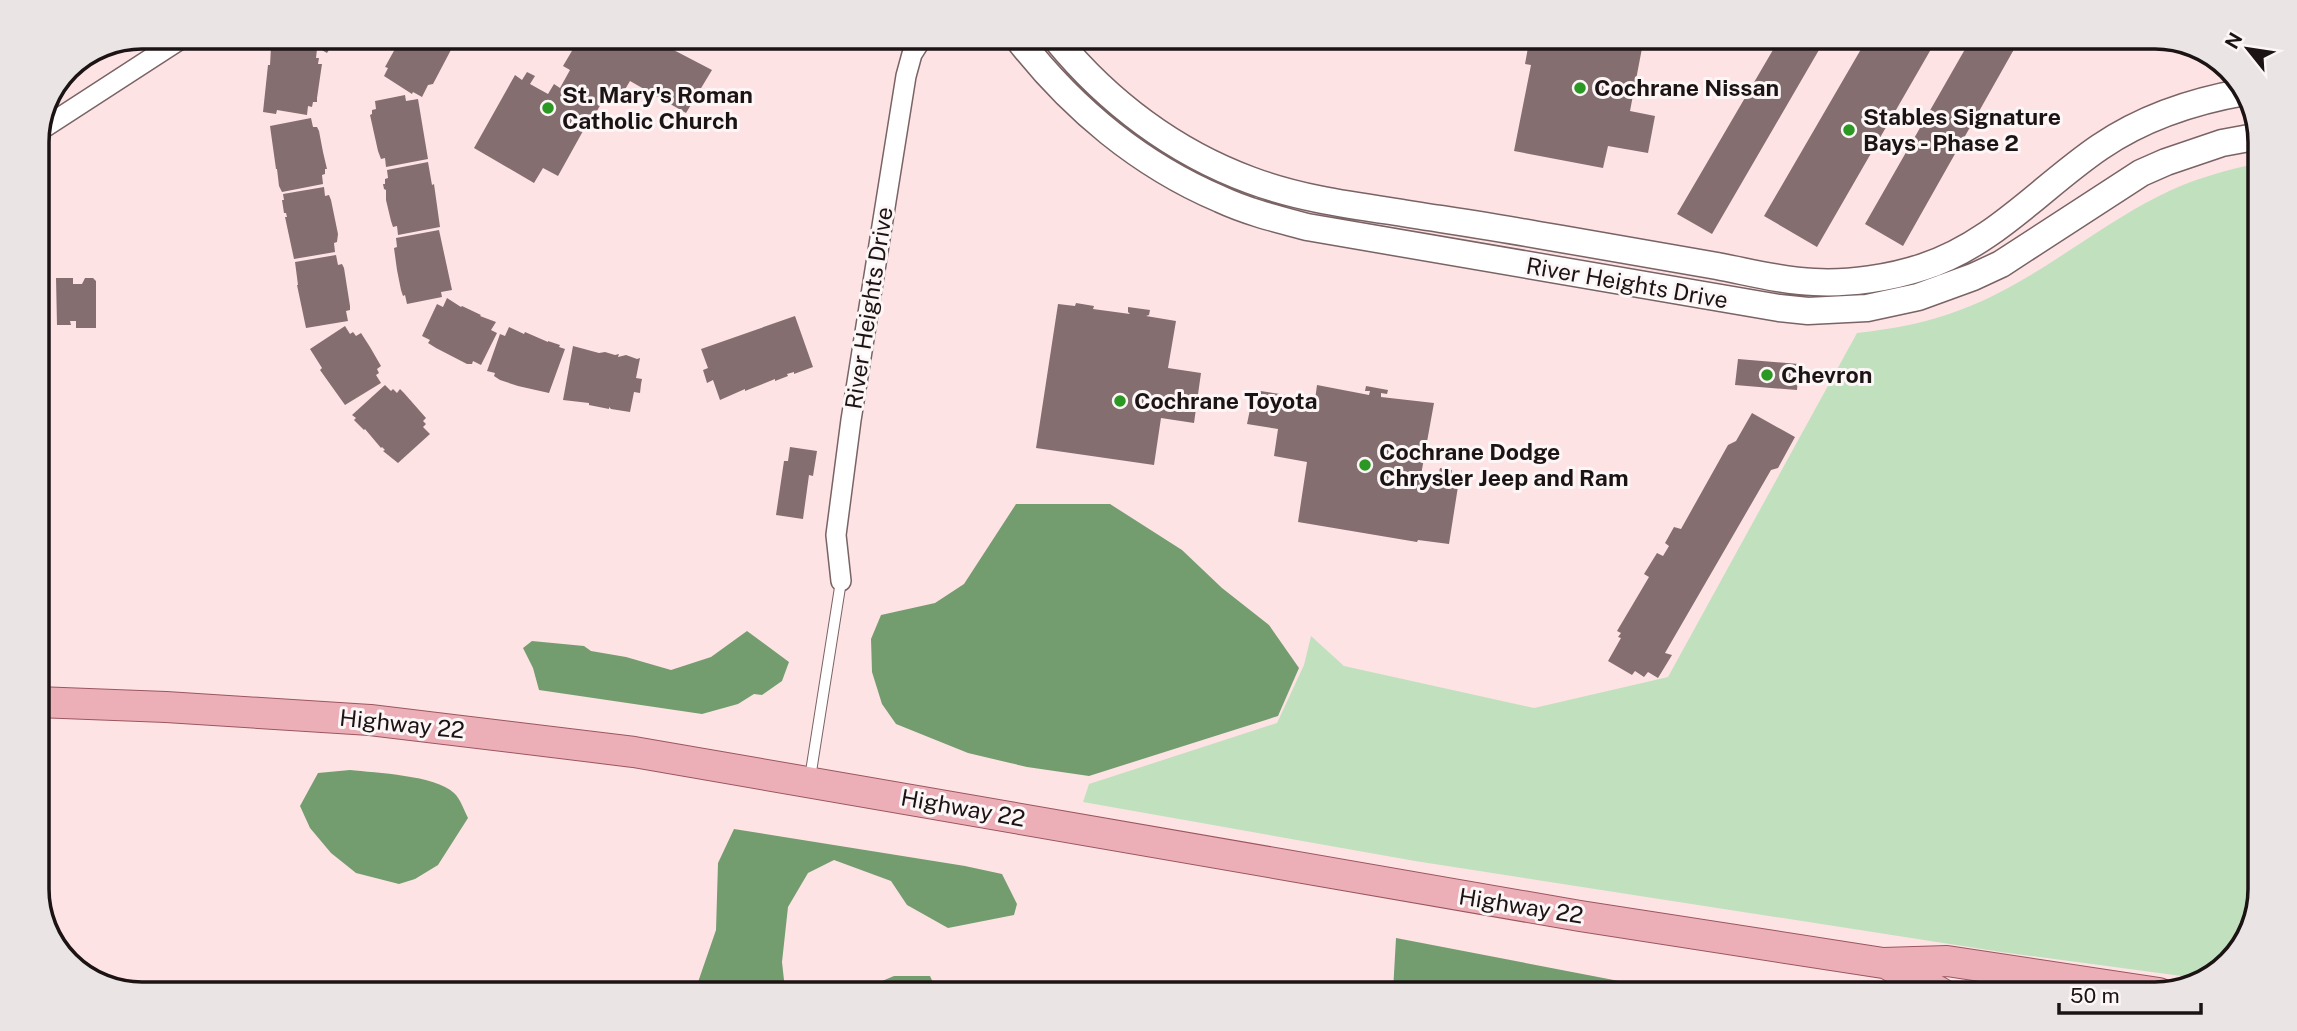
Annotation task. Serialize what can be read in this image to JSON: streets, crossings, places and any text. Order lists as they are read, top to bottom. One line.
{"streets":{"main road":["Highway 22"],"street":["River Heights Drive"]},"places":["Cochrane Nissan","St. Mary's Roman Catholic Church","Stables Signature Bays - Phase 2","Chevron","Cochrane Toyota","Cochrane Dodge Chrysler Jeep and Ram"],"scale_bar":"50 m","north":"top left"}
